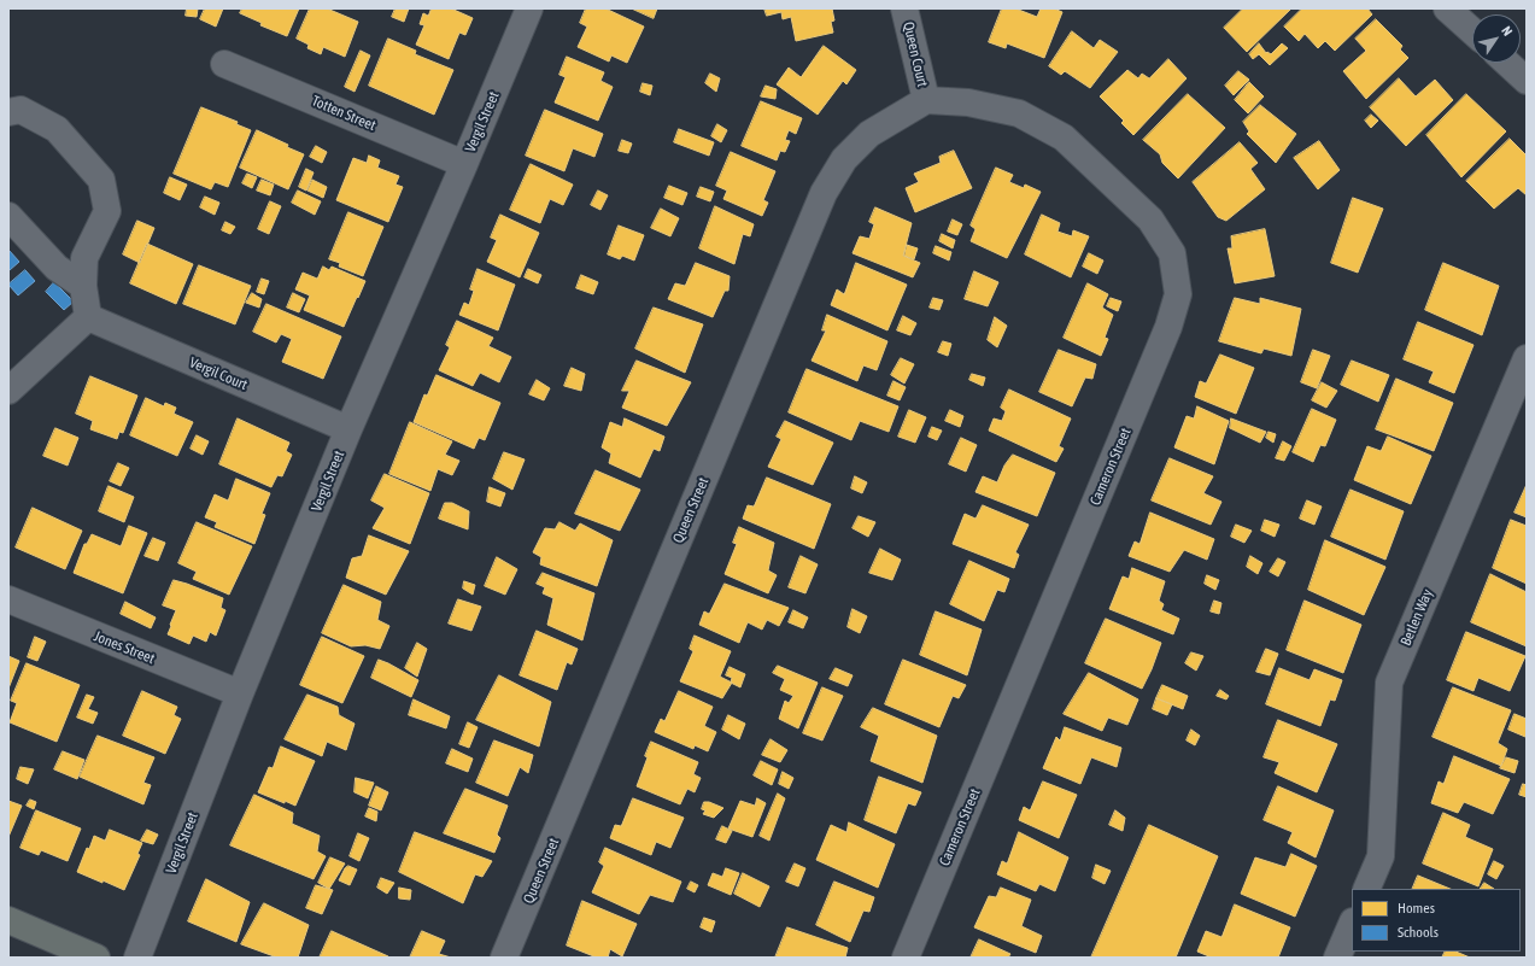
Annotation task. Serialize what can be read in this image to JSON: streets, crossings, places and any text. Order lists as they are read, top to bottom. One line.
{"streets":{"street":["Queen Court","Totten Street","Vergil Street","Vergil Court","Cameron Street","Queen Street","Betlen Way","Jones Street"]},"crossings":[["Queen Court","Cameron Street"],["Queen Court","Queen Street"],["Totten Street","Vergil Street"],["Vergil Street","Vergil Court"],["Vergil Street","Jones Street"],["Cameron Street","Queen Street"]],"legend":["Homes","Schools"],"north":"top right"}
